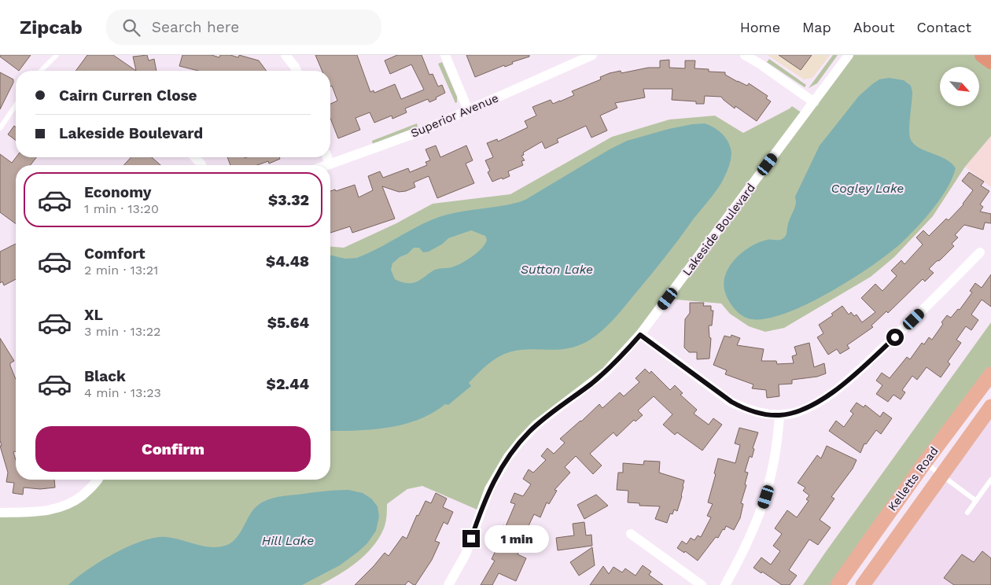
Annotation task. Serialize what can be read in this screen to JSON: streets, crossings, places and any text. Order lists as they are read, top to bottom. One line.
{"streets":{"main road":["Kelletts Road"],"street":["Superior Avenue","Lakeside Boulevard"]},"water":["Cogley Lake","Sutton Lake","Hill Lake"],"north":"bottom right","page":{"header":"Zipcab","search":"Search here","nav":["Home","Map","About","Contact"],"banner":["Cairn Curren Close","Lakeside Boulevard"],"list":[{"name":"Economy","note":"1 min · 13:20","value":"$3.32"},{"name":"Comfort","note":"2 min · 13:21","value":"$4.48"},{"name":"XL","note":"3 min · 13:22","value":"$5.64"},{"name":"Black","note":"4 min · 13:23","value":"$2.44"}],"buttons":"Confirm","bubble":"1 min"}}
